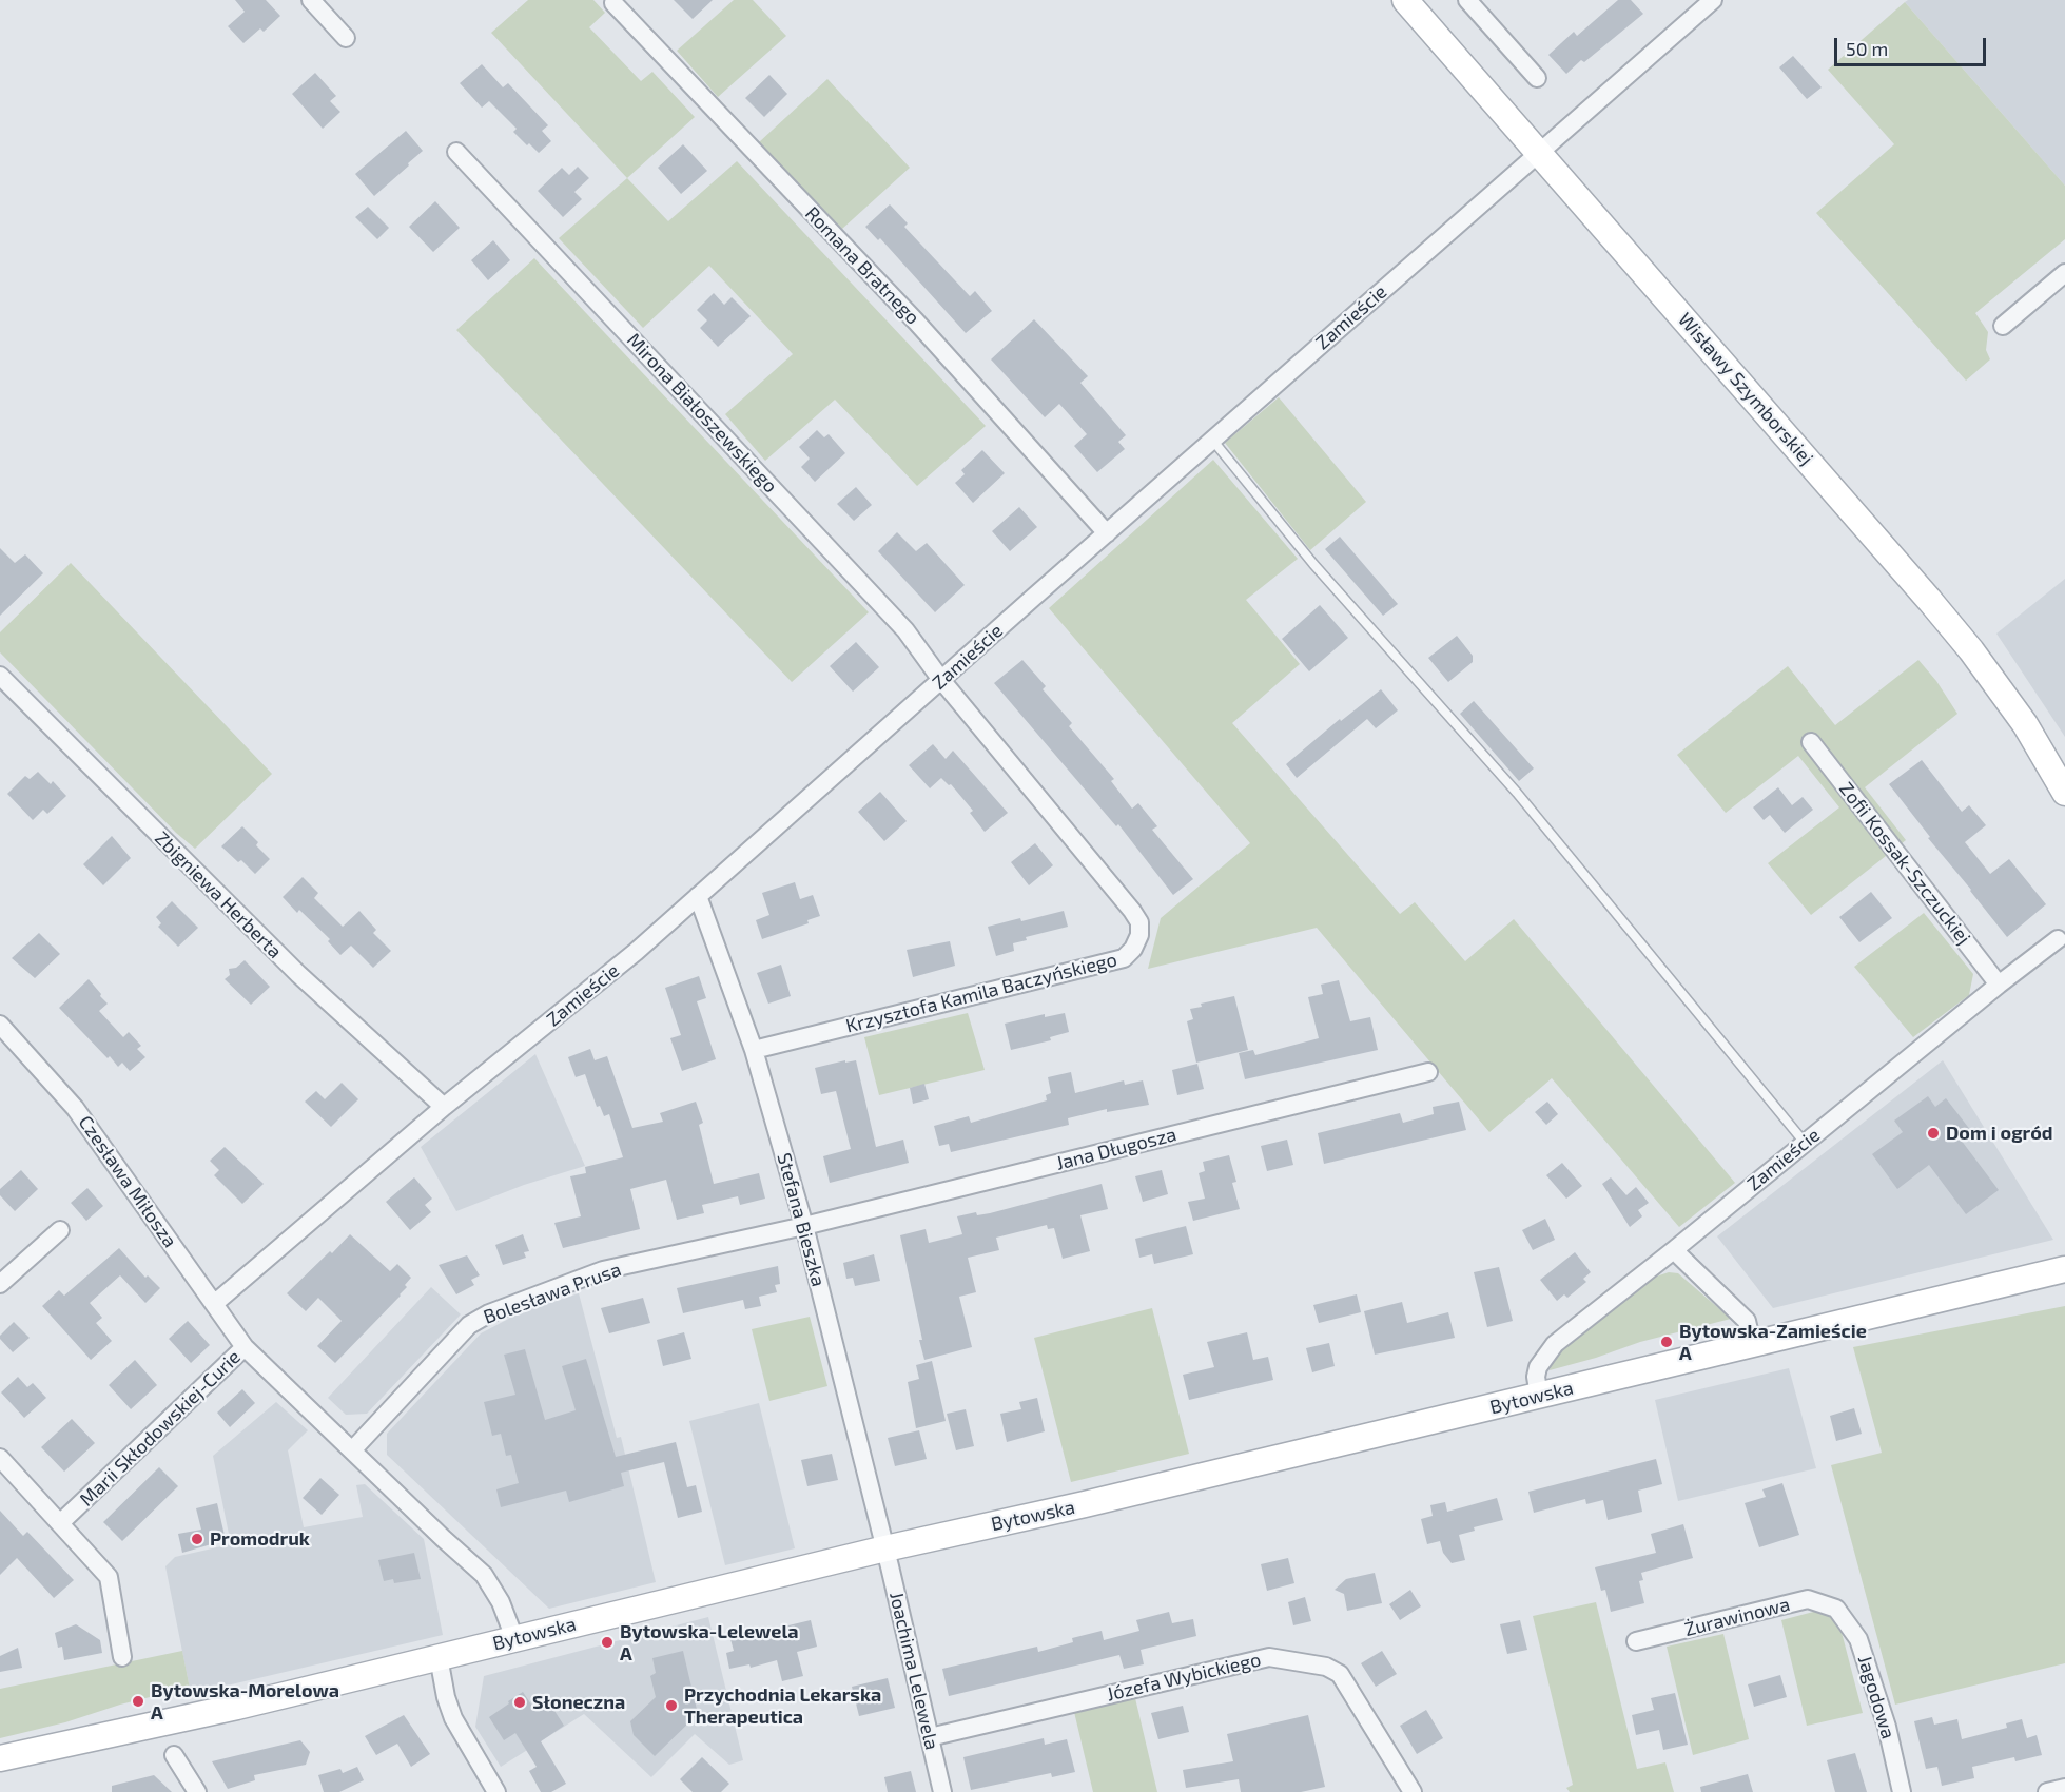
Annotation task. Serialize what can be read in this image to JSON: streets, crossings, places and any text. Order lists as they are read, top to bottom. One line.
{"streets":{"street":["Romana Bratnego","Zamieście","Wisławy Szymborskiej","Mirona Białoszewskiego","Zofii Kossak-Szczuckiej","Zbigniewa Herberta","Krzysztofa Kamila Baczyńskiego","Jana Długosza","Czesława Miłosza","Stefana Bieszka","Bolesława Prusa","Bytowska","Marii Skłodowskiej-Curie","Żurawinowa","Joachima Lelewela","Józefa Wybickiego","Jagodowa"]},"crossings":[["Romana Bratnego","Zamieście"],["Zamieście","Wisławy Szymborskiej"],["Zamieście","Mirona Białoszewskiego"],["Zamieście","Zofii Kossak-Szczuckiej"],["Zamieście","Zbigniewa Herberta"],["Zamieście","Krzysztofa Kamila Baczyńskiego"],["Zamieście","Czesława Miłosza"],["Zamieście","Stefana Bieszka"],["Zamieście","Bytowska"],["Mirona Białoszewskiego","Krzysztofa Kamila Baczyńskiego"],["Krzysztofa Kamila Baczyńskiego","Stefana Bieszka"],["Jana Długosza","Stefana Bieszka"],["Jana Długosza","Bolesława Prusa"],["Czesława Miłosza","Marii Skłodowskiej-Curie"],["Stefana Bieszka","Bolesława Prusa"],["Stefana Bieszka","Bytowska"],["Stefana Bieszka","Joachima Lelewela"],["Bolesława Prusa","Marii Skłodowskiej-Curie"],["Bytowska","Marii Skłodowskiej-Curie"],["Bytowska","Joachima Lelewela"],["Żurawinowa","Jagodowa"],["Joachima Lelewela","Józefa Wybickiego"]],"places":["Dom i ogród","Bytowska-Zamieście A","Promodruk","Bytowska-Lelewela A","Bytowska-Morelowa A","Słoneczna","Przychodnia Lekarska Therapeutica"],"scale_bar":"50 m"}
